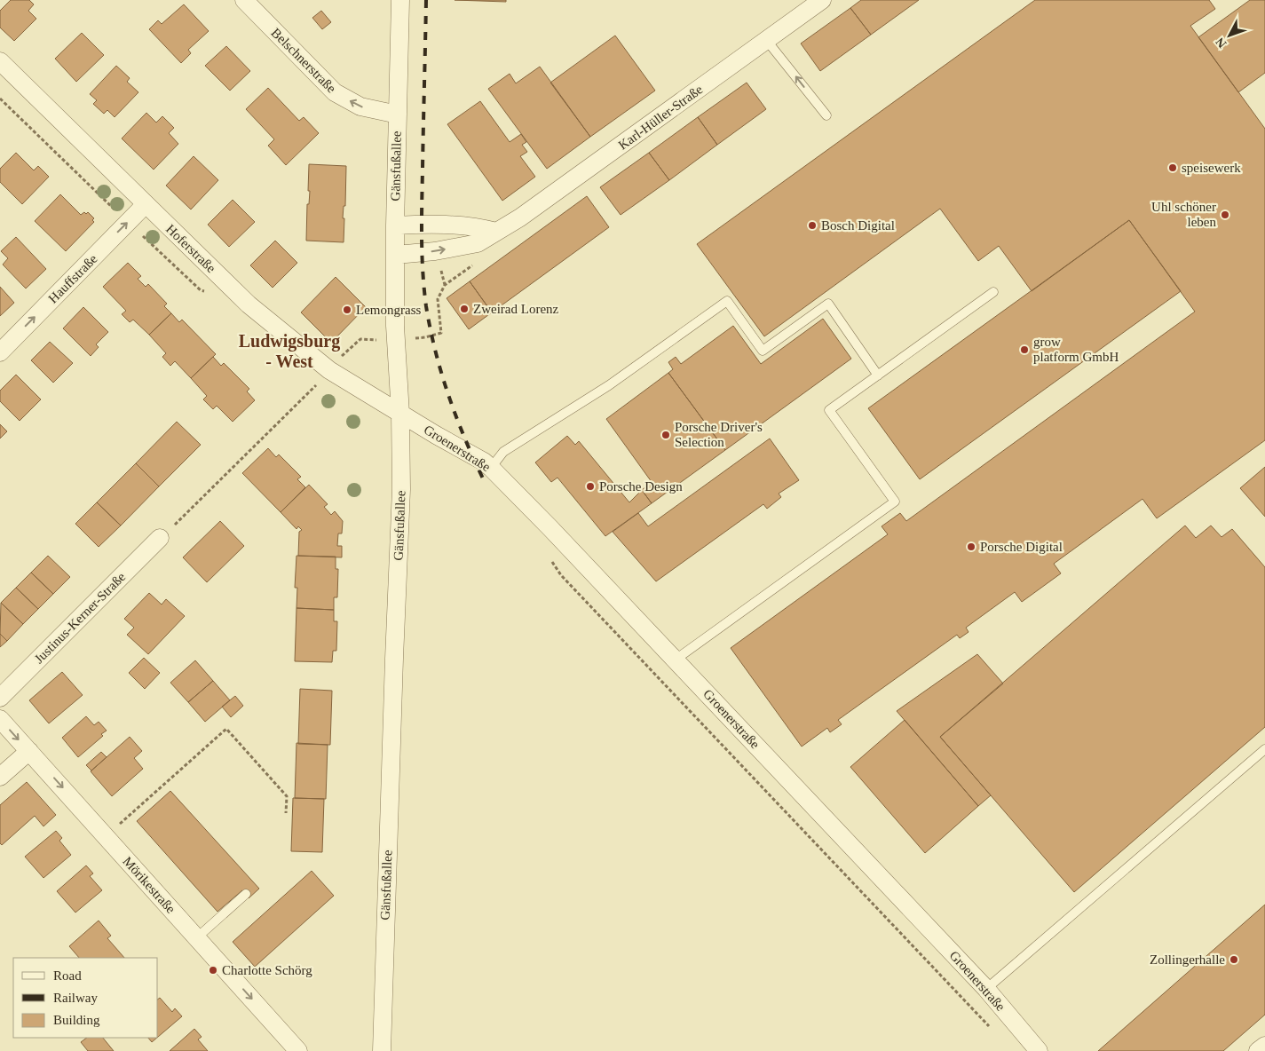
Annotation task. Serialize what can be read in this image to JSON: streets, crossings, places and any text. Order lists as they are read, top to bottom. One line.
{"streets":{"street":["Belschnerstraße","Karl-Hüller-Straße","Gänsfußallee","Hoferstraße","Hauffstraße","Groenerstraße","Justinus-Kerner-Straße","Mörikestraße"]},"crossings":[["Belschnerstraße","Gänsfußallee"],["Karl-Hüller-Straße","Gänsfußallee"],["Gänsfußallee","Hoferstraße"],["Gänsfußallee","Groenerstraße"],["Hoferstraße","Hauffstraße"],["Hoferstraße","Groenerstraße"]],"one_way":["Belschnerstraße","Hauffstraße","Mörikestraße"],"districts":["Ludwigsburg - West"],"places":["speisewerk","Uhl schöner leben","Bosch Digital","Zweirad Lorenz","Lemongrass","grow platform GmbH","Porsche Driver's Selection","Porsche Design","Porsche Digital","Zollingerhalle","Charlotte Schörg"],"legend":["Road","Railway","Building"],"north":"bottom left"}
